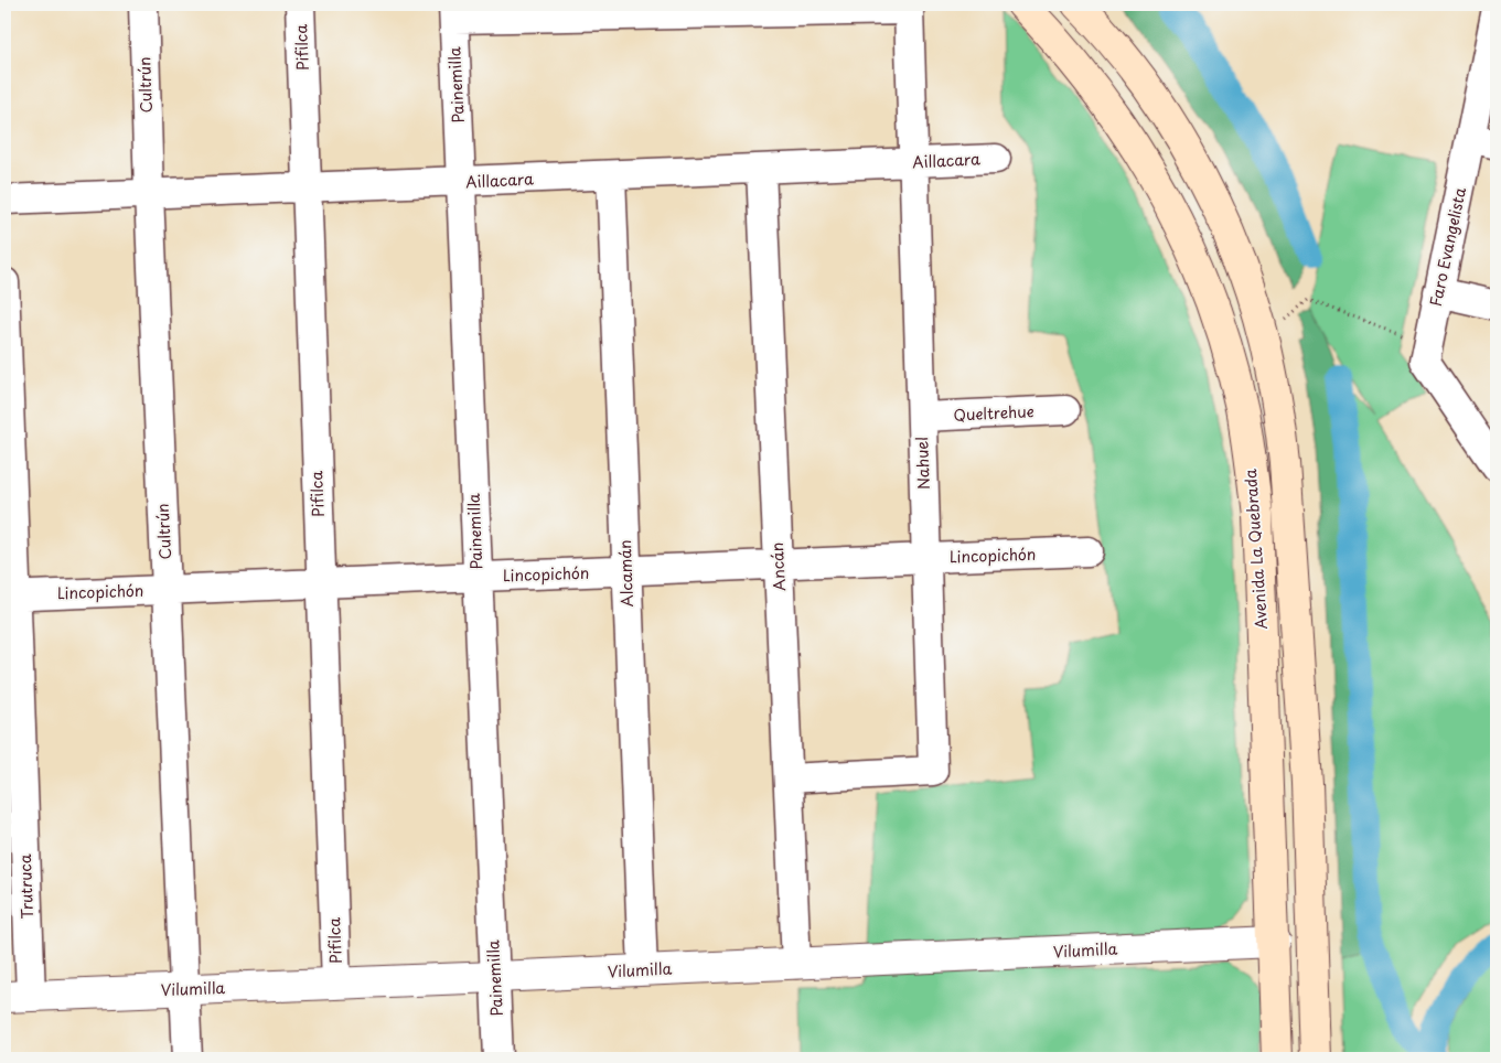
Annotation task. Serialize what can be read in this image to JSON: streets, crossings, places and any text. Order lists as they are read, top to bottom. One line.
{"streets":{"main road":["Avenida La Quebrada"],"street":["Pifilca","Cultrún","Painemilla","Aillacara","Faro Evangelista","Queltrehue","Nahuel","Lincopichón","Ancán","Alcamán","Trutruca","Vilumilla"]},"crossings":[["Pifilca","Aillacara"],["Pifilca","Lincopichón"],["Pifilca","Vilumilla"],["Cultrún","Aillacara"],["Cultrún","Lincopichón"],["Cultrún","Vilumilla"],["Painemilla","Aillacara"],["Painemilla","Nahuel"],["Painemilla","Lincopichón"],["Painemilla","Vilumilla"],["Aillacara","Nahuel"],["Aillacara","Ancán"],["Aillacara","Alcamán"],["Queltrehue","Nahuel"],["Nahuel","Lincopichón"],["Nahuel","Ancán"],["Avenida La Quebrada","Vilumilla"],["Lincopichón","Ancán"],["Lincopichón","Alcamán"],["Lincopichón","Trutruca"],["Ancán","Vilumilla"],["Alcamán","Vilumilla"],["Trutruca","Vilumilla"]]}
